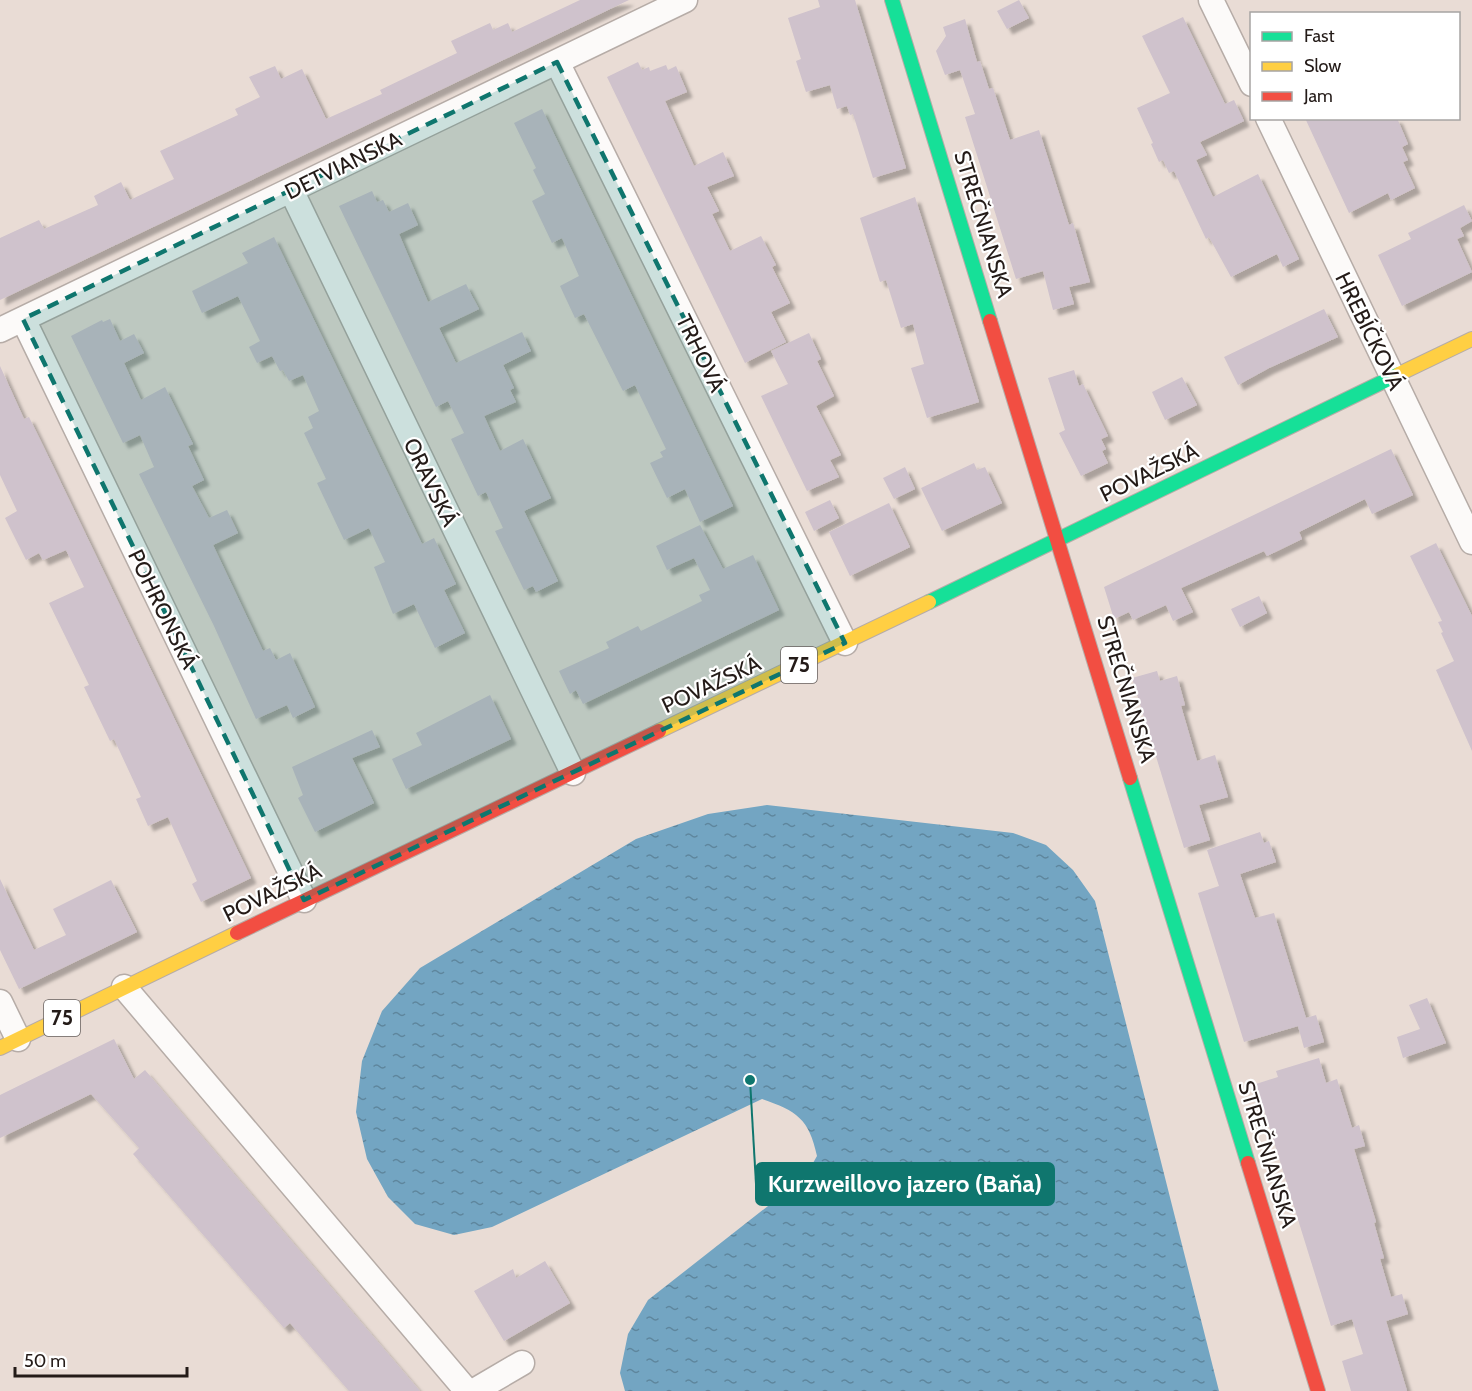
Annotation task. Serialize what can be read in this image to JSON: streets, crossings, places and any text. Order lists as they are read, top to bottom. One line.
{"streets":{"main road":["STREČNIANSKA","POVAŽSKÁ","75"],"street":["DETVIANSKA","HREBÍČKOVÁ","TRHOVÁ","ORAVSKÁ","POHRONSKÁ"]},"crossings":[["DETVIANSKA","TRHOVÁ"],["DETVIANSKA","ORAVSKÁ"],["DETVIANSKA","POHRONSKÁ"],["STREČNIANSKA","POVAŽSKÁ"],["HREBÍČKOVÁ","POVAŽSKÁ"],["TRHOVÁ","POVAŽSKÁ"],["POVAŽSKÁ","ORAVSKÁ"],["POVAŽSKÁ","POHRONSKÁ"]],"places":["Kurzweillovo jazero (Baňa)"],"legend":["Fast","Slow","Jam"],"scale_bar":"50 m"}
